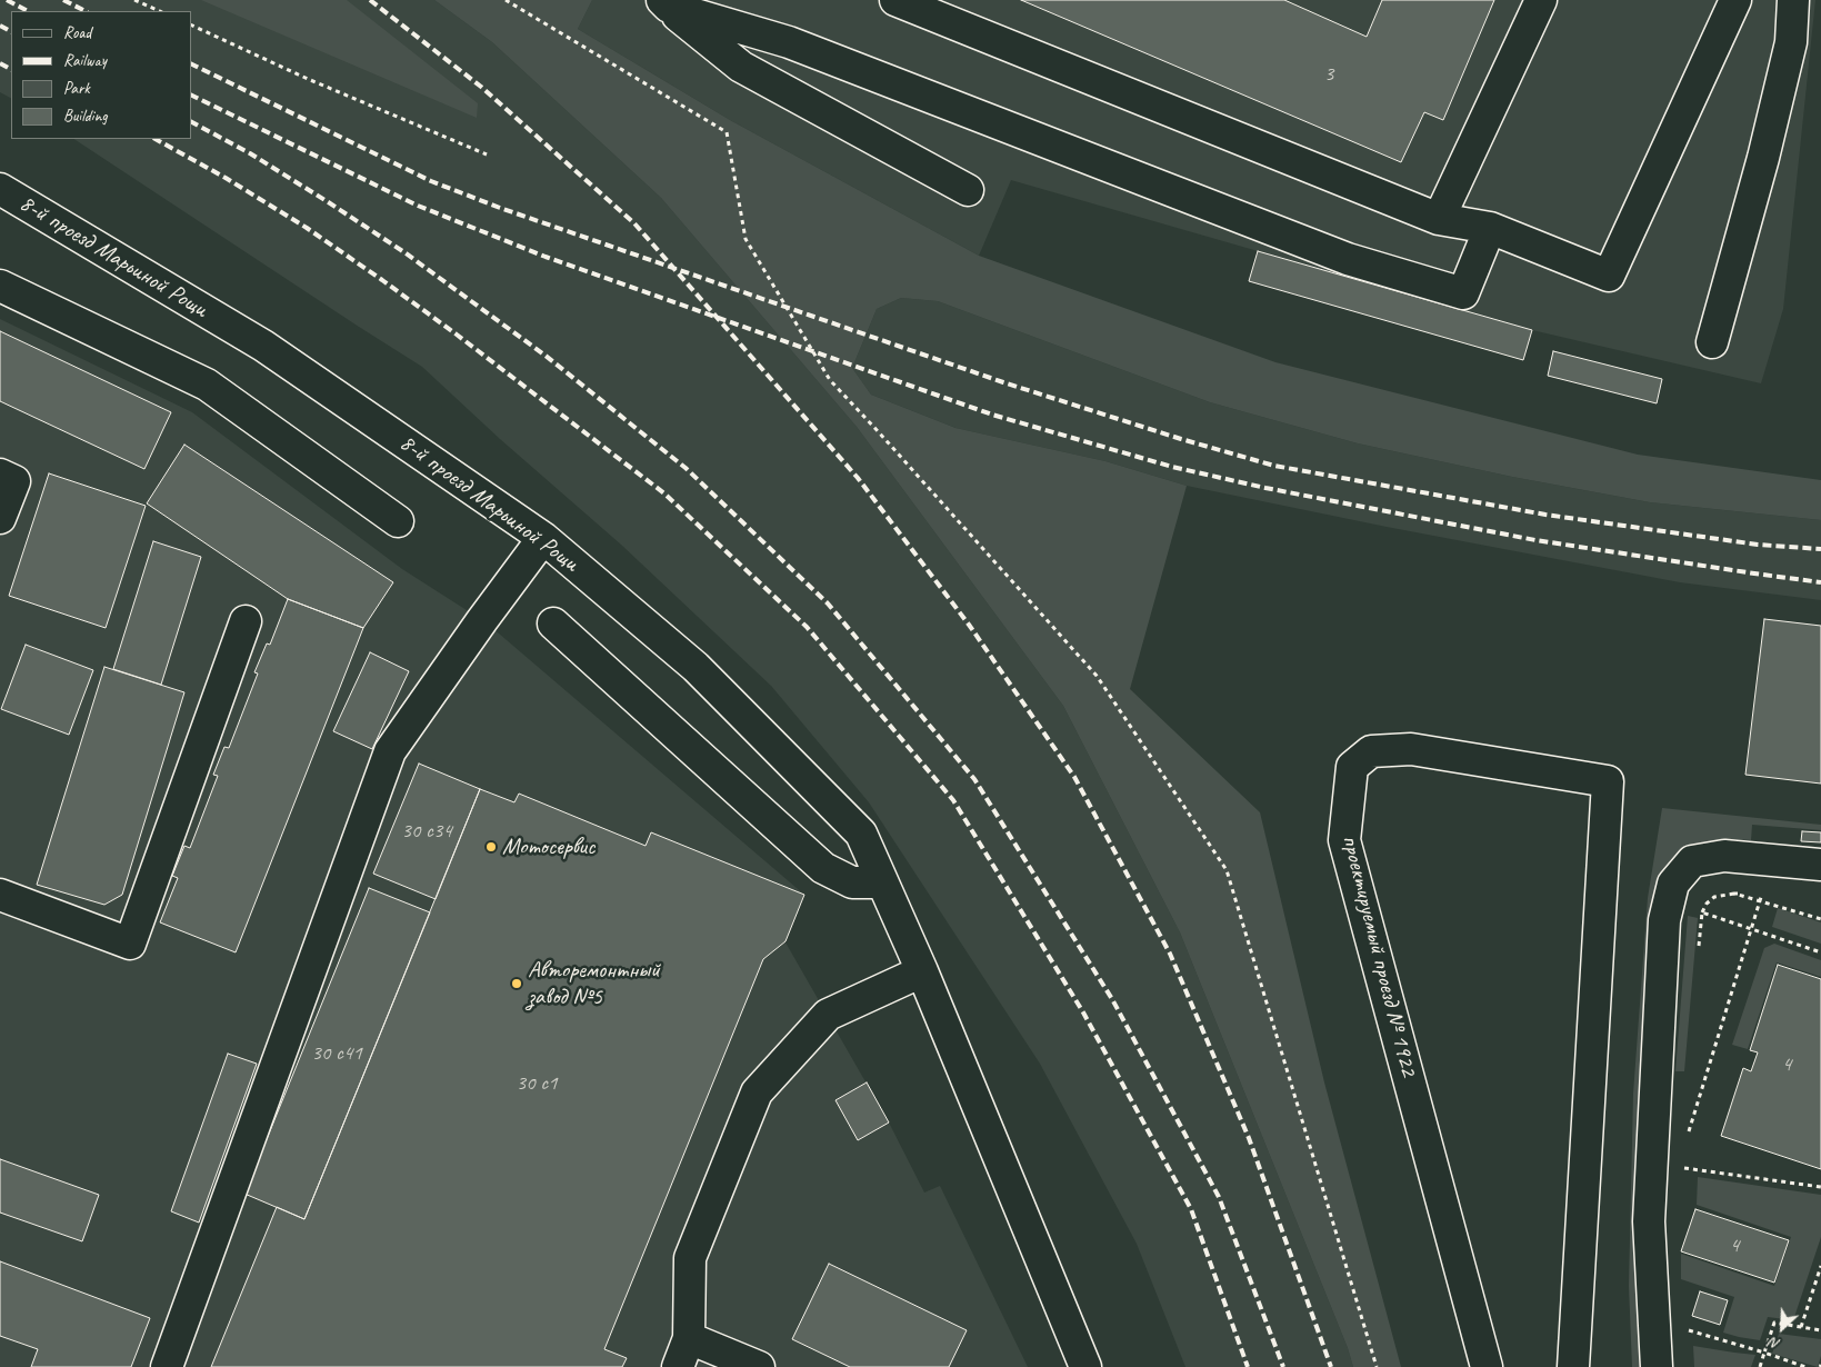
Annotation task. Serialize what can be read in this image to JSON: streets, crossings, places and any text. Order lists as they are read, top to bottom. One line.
{"streets":{"street":["8-й проезд Марьиной Рощи","проектируемый проезд № 1922"]},"places":["Мотосервис","Авторемонтный завод №5"],"house_numbers":["3","30 с34","30 с41","4","30 с1","4"],"legend":["Road","Railway","Park","Building"],"north":"bottom left"}
